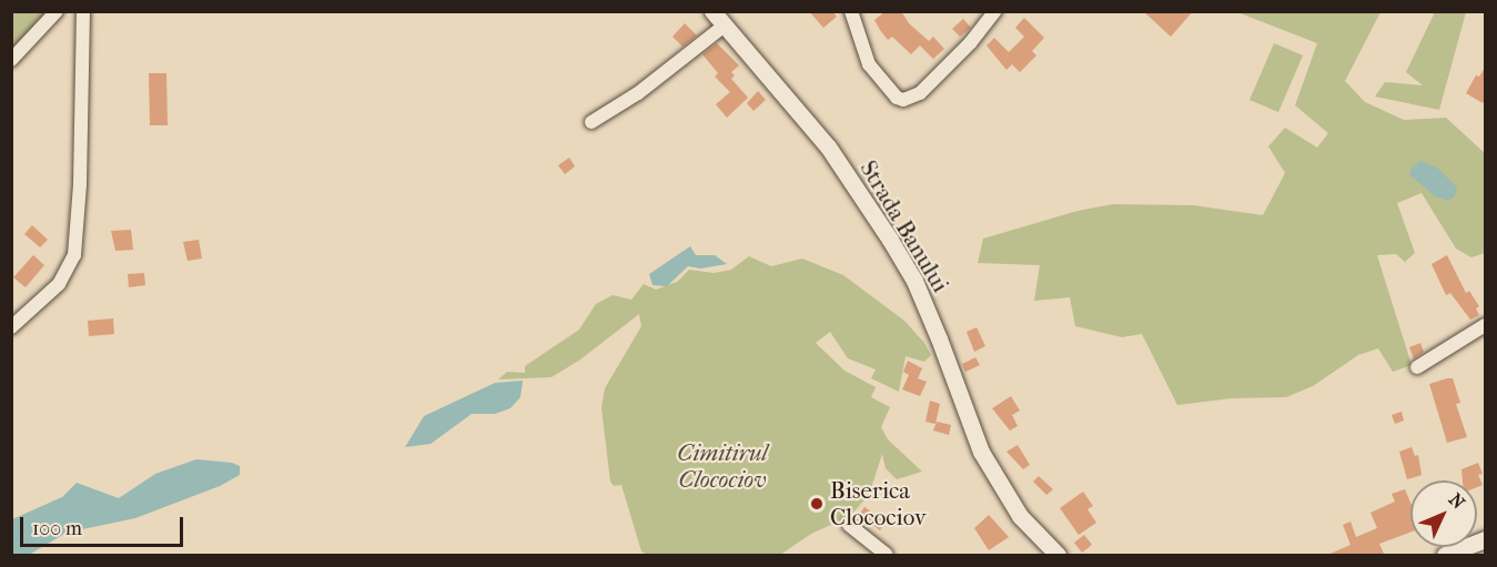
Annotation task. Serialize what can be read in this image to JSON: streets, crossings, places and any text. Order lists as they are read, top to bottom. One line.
{"streets":{"street":["Strada Banului"]},"parks":["Cimitirul Clocociov"],"places":["Biserica Clocociov"],"scale_bar":"100 m","north":"top right"}
